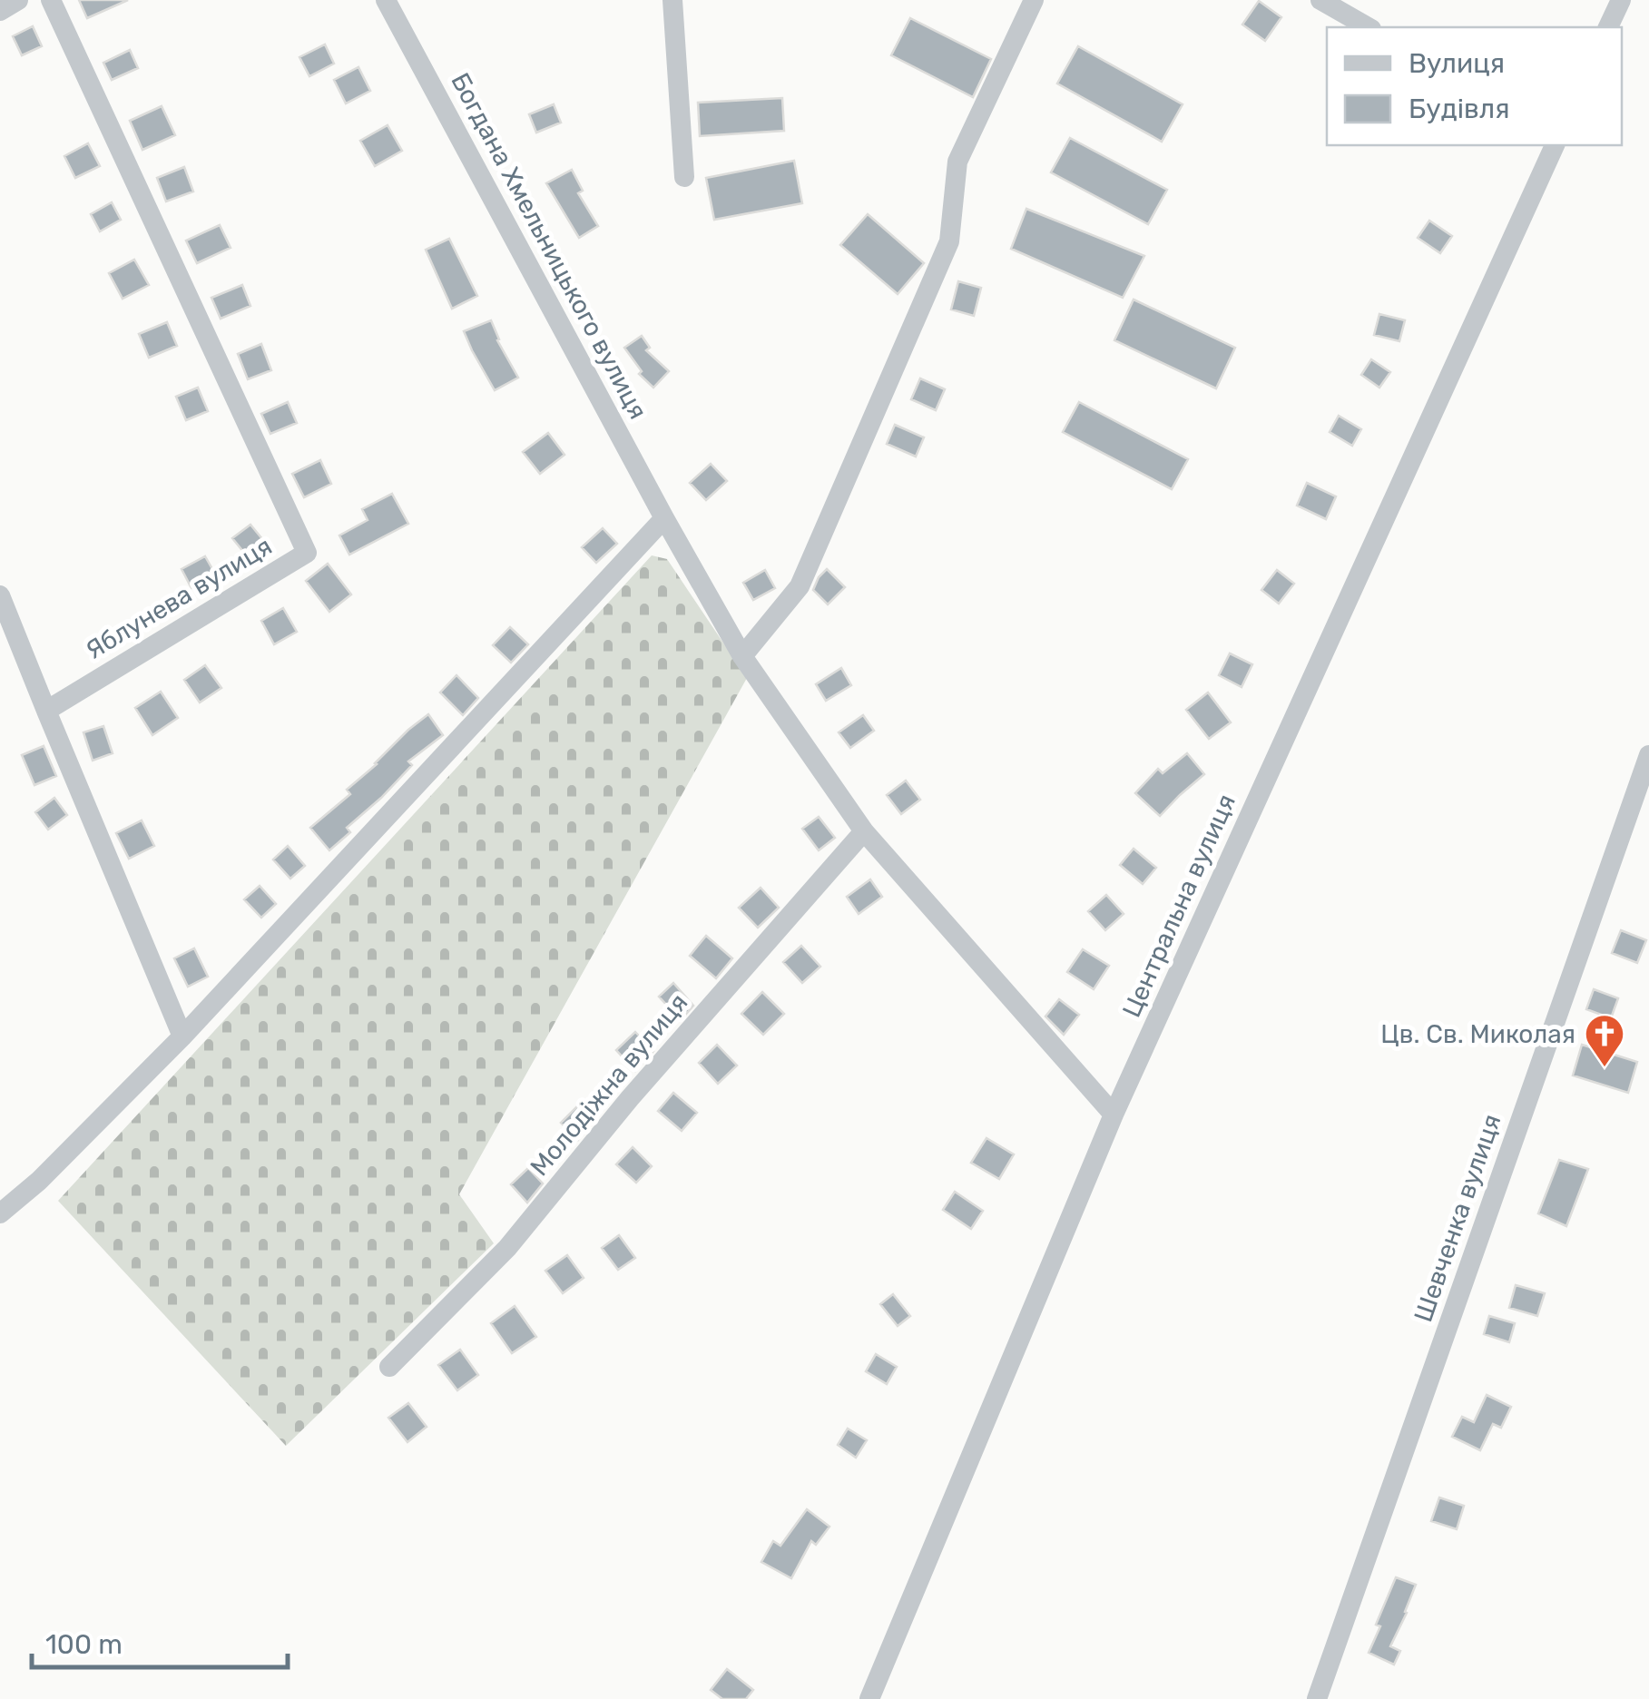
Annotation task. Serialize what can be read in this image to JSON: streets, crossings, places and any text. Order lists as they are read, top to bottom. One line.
{"streets":{"street":["Богдана Хмельницького вулиця","Яблунева вулиця","Центральна вулиця","Молодіжна вулиця","Шевченка вулиця"]},"crossings":[["Богдана Хмельницького вулиця","Центральна вулиця"],["Богдана Хмельницького вулиця","Молодіжна вулиця"]],"places":{"church":["Цв. Св. Миколая"]},"legend":["Вулиця","Будівля"],"scale_bar":"100 m"}
